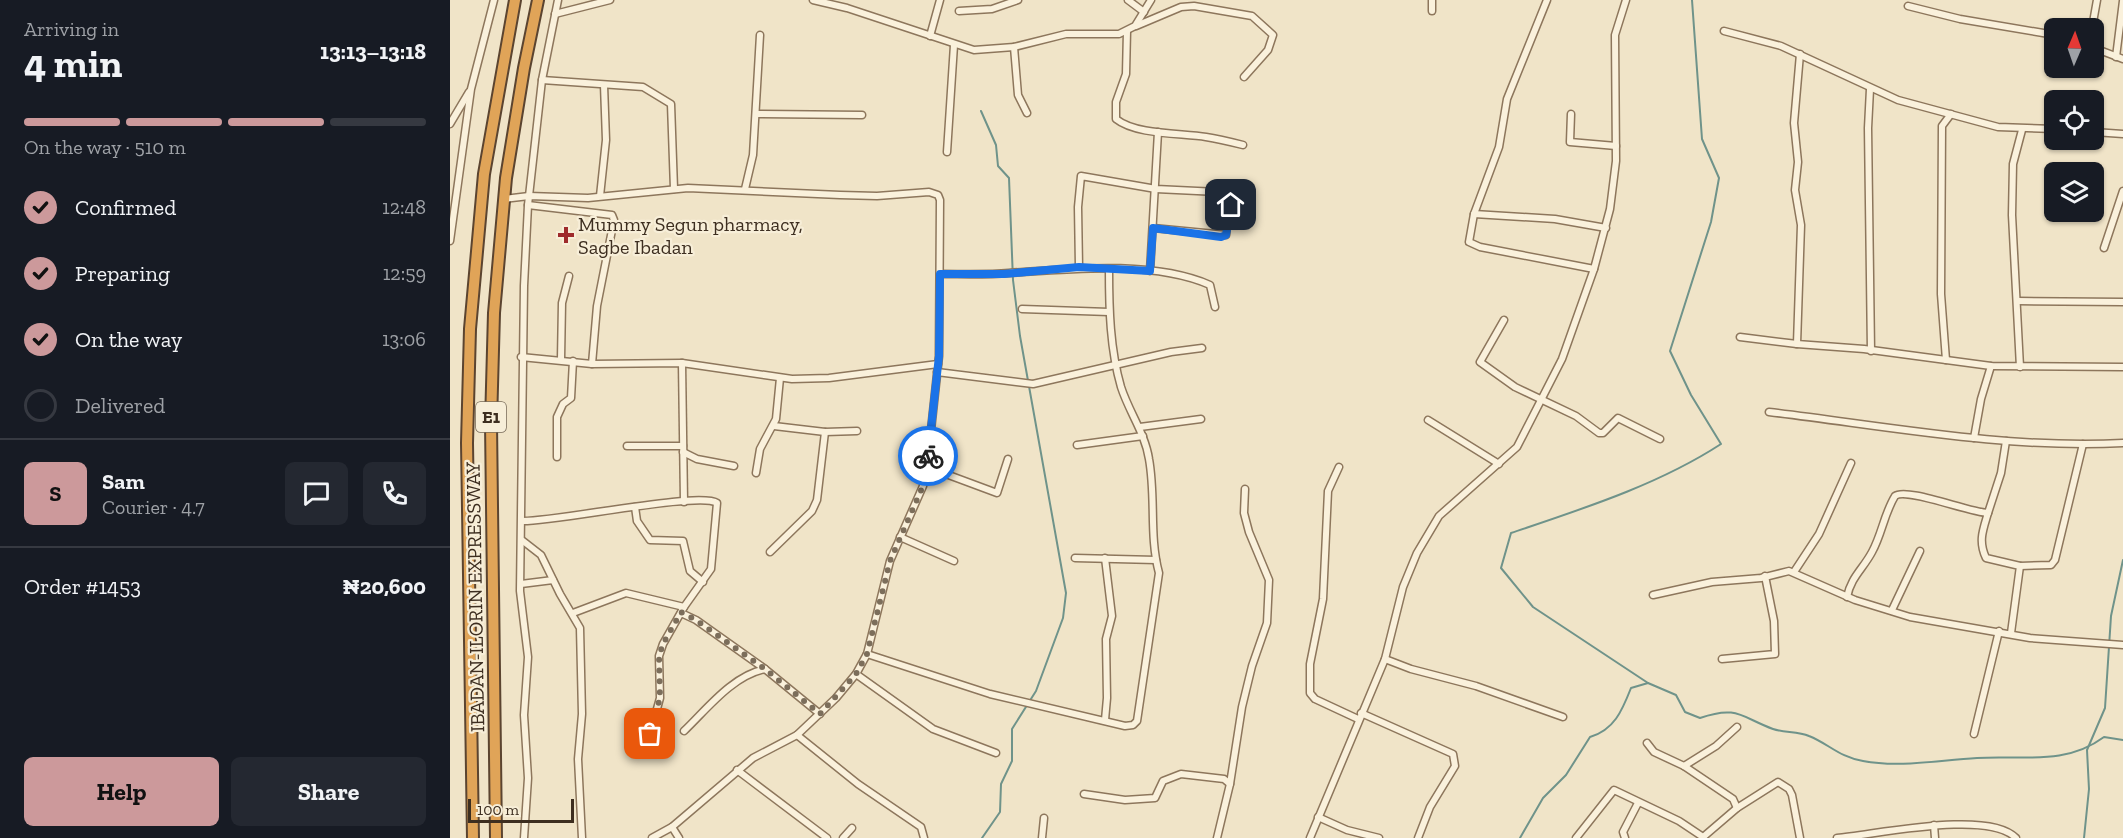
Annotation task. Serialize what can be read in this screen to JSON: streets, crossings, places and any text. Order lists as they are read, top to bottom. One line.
{"streets":{"highway":["E1","IBADAN-ILORIN EXPRESSWAY"]},"places":{"health":["Mummy Segun pharmacy, Sagbe Ibadan"]},"scale_bar":"100 m","north":"top","page":{"heading":["4 min","Arriving in","13:13–13:18"],"panel":["Sam","Courier · 4.7","Order #1453","₦20,600"],"bar":"On the way · 510 m","list":[["Confirmed","12:48"],["Preparing","12:59"],["On the way","13:06"],"Delivered"],"round":"S","buttons":["Help","Share"],"scale":"100 m"}}
